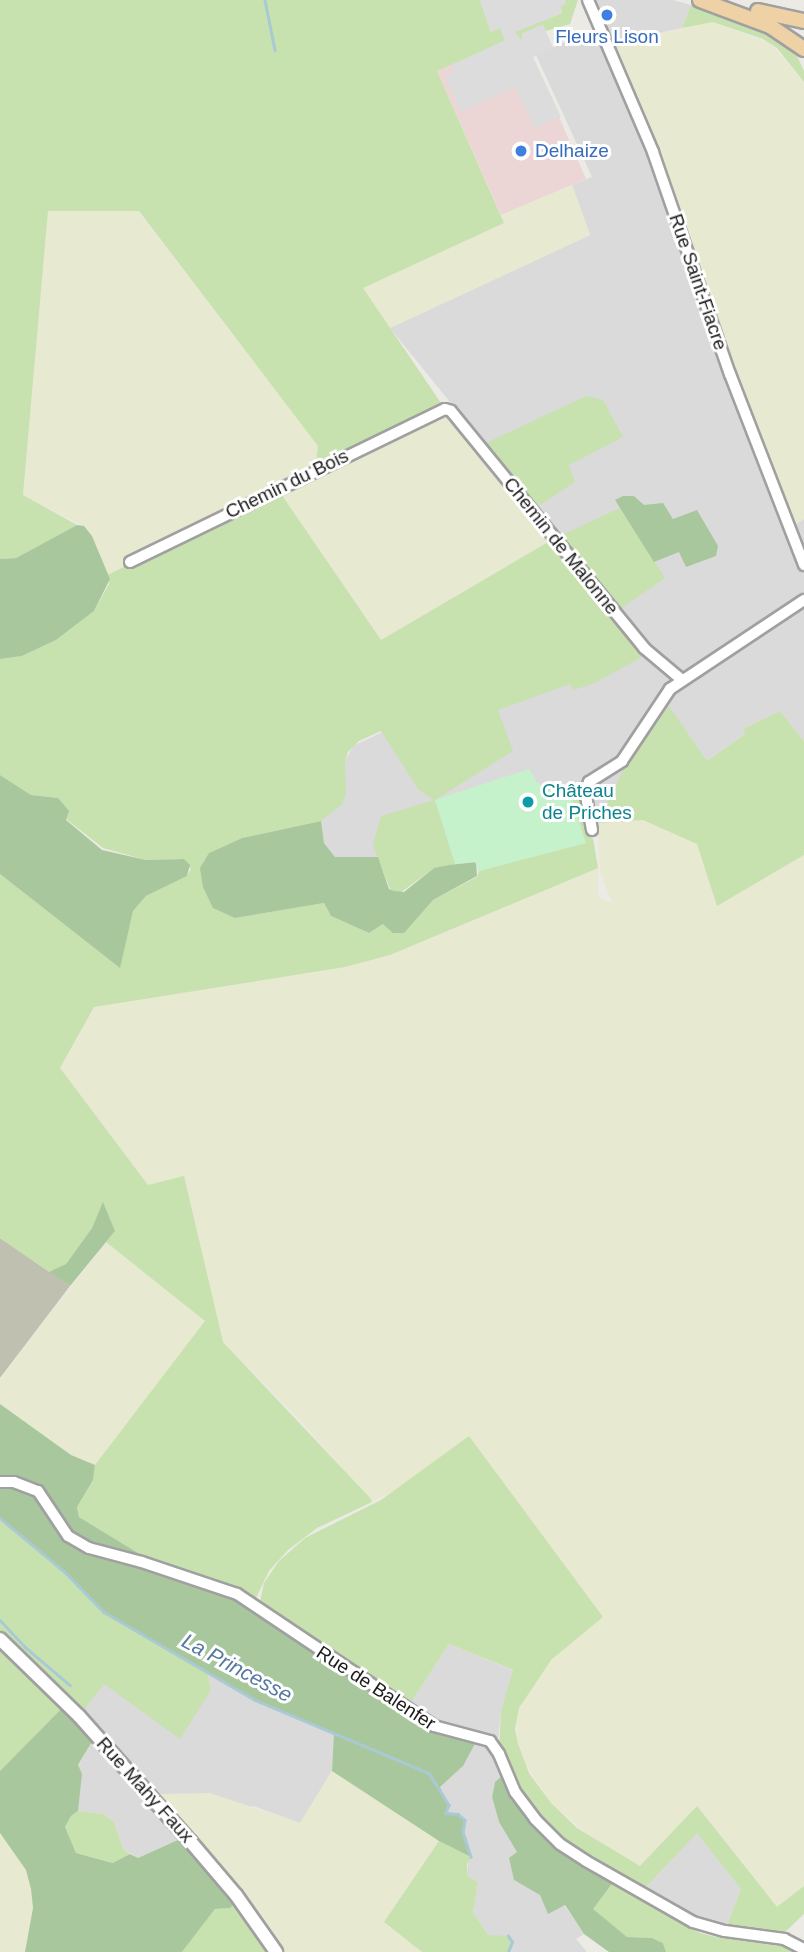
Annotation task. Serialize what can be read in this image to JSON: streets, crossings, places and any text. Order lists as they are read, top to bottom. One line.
{"streets":{"street":["Rue Saint-Fiacre","Chemin du Bois","Chemin de Malonne","Rue de Balenfer","Rue Mahy Faux"]},"crossings":[["Chemin du Bois","Chemin de Malonne"]],"water":["La Princesse"],"places":["Fleurs Lison","Delhaize","Château de Priches"]}
